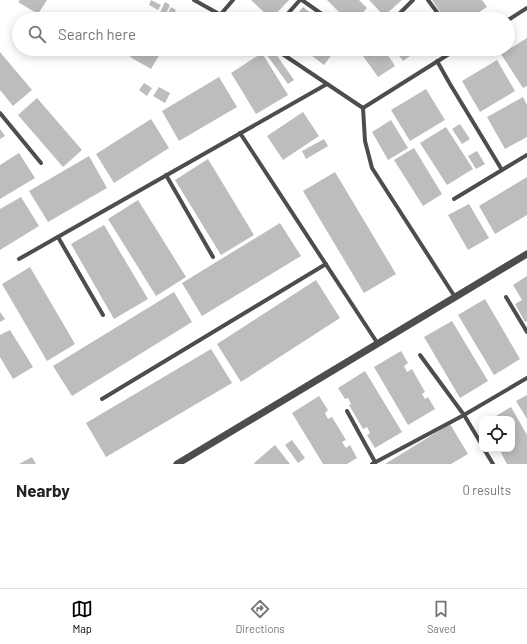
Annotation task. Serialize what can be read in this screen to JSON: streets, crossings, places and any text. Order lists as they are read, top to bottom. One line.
{"page":{"search":"Search here","heading":["Nearby","0 results"],"nav":["Map","Directions","Saved"]}}
